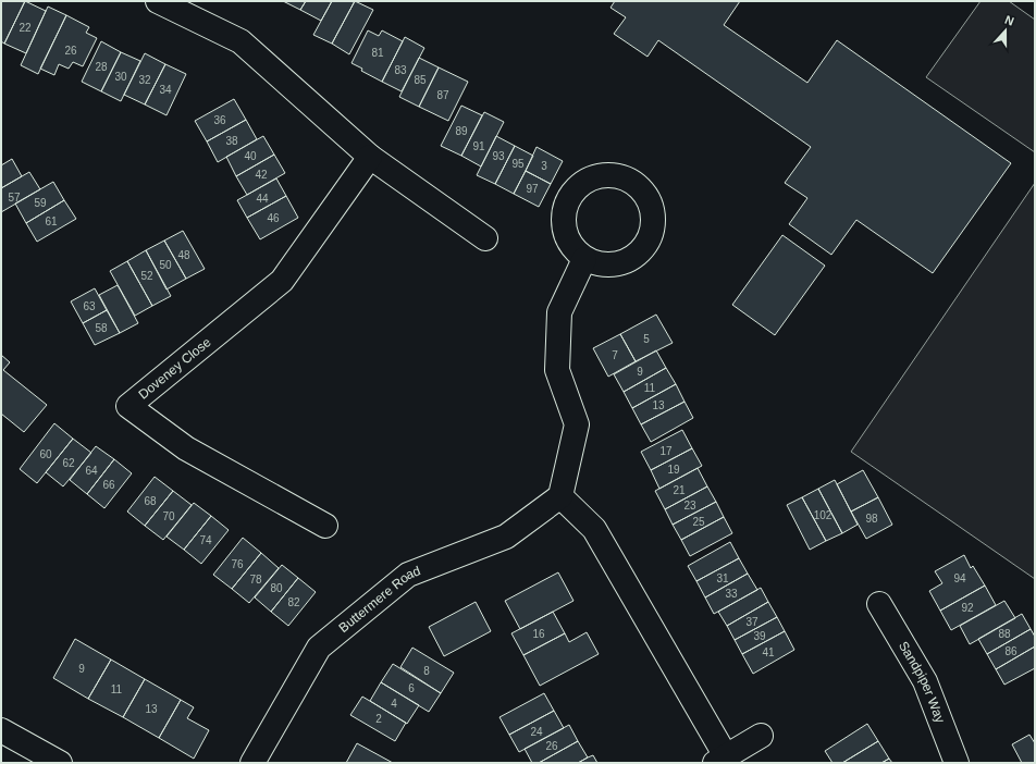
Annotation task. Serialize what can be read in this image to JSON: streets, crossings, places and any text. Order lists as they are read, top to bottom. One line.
{"streets":{"street":["Doveney Close","Buttermere Road","Sandpiper Way"]},"house_numbers":["22","26","81","28","83","30","32","85","34","87","36","89","38","91","40","93","95","3","42","97","57","44","59","46","61","48","50","52","63","58","5","7","9","11","13","17","60","62","19","64","66","21","68","23","102","70","98","25","74","76","31","94","78","80","33","82","92","37","16","88","39","86","41","9","8","6","11","4","13","2","24","26"],"north":"top"}
